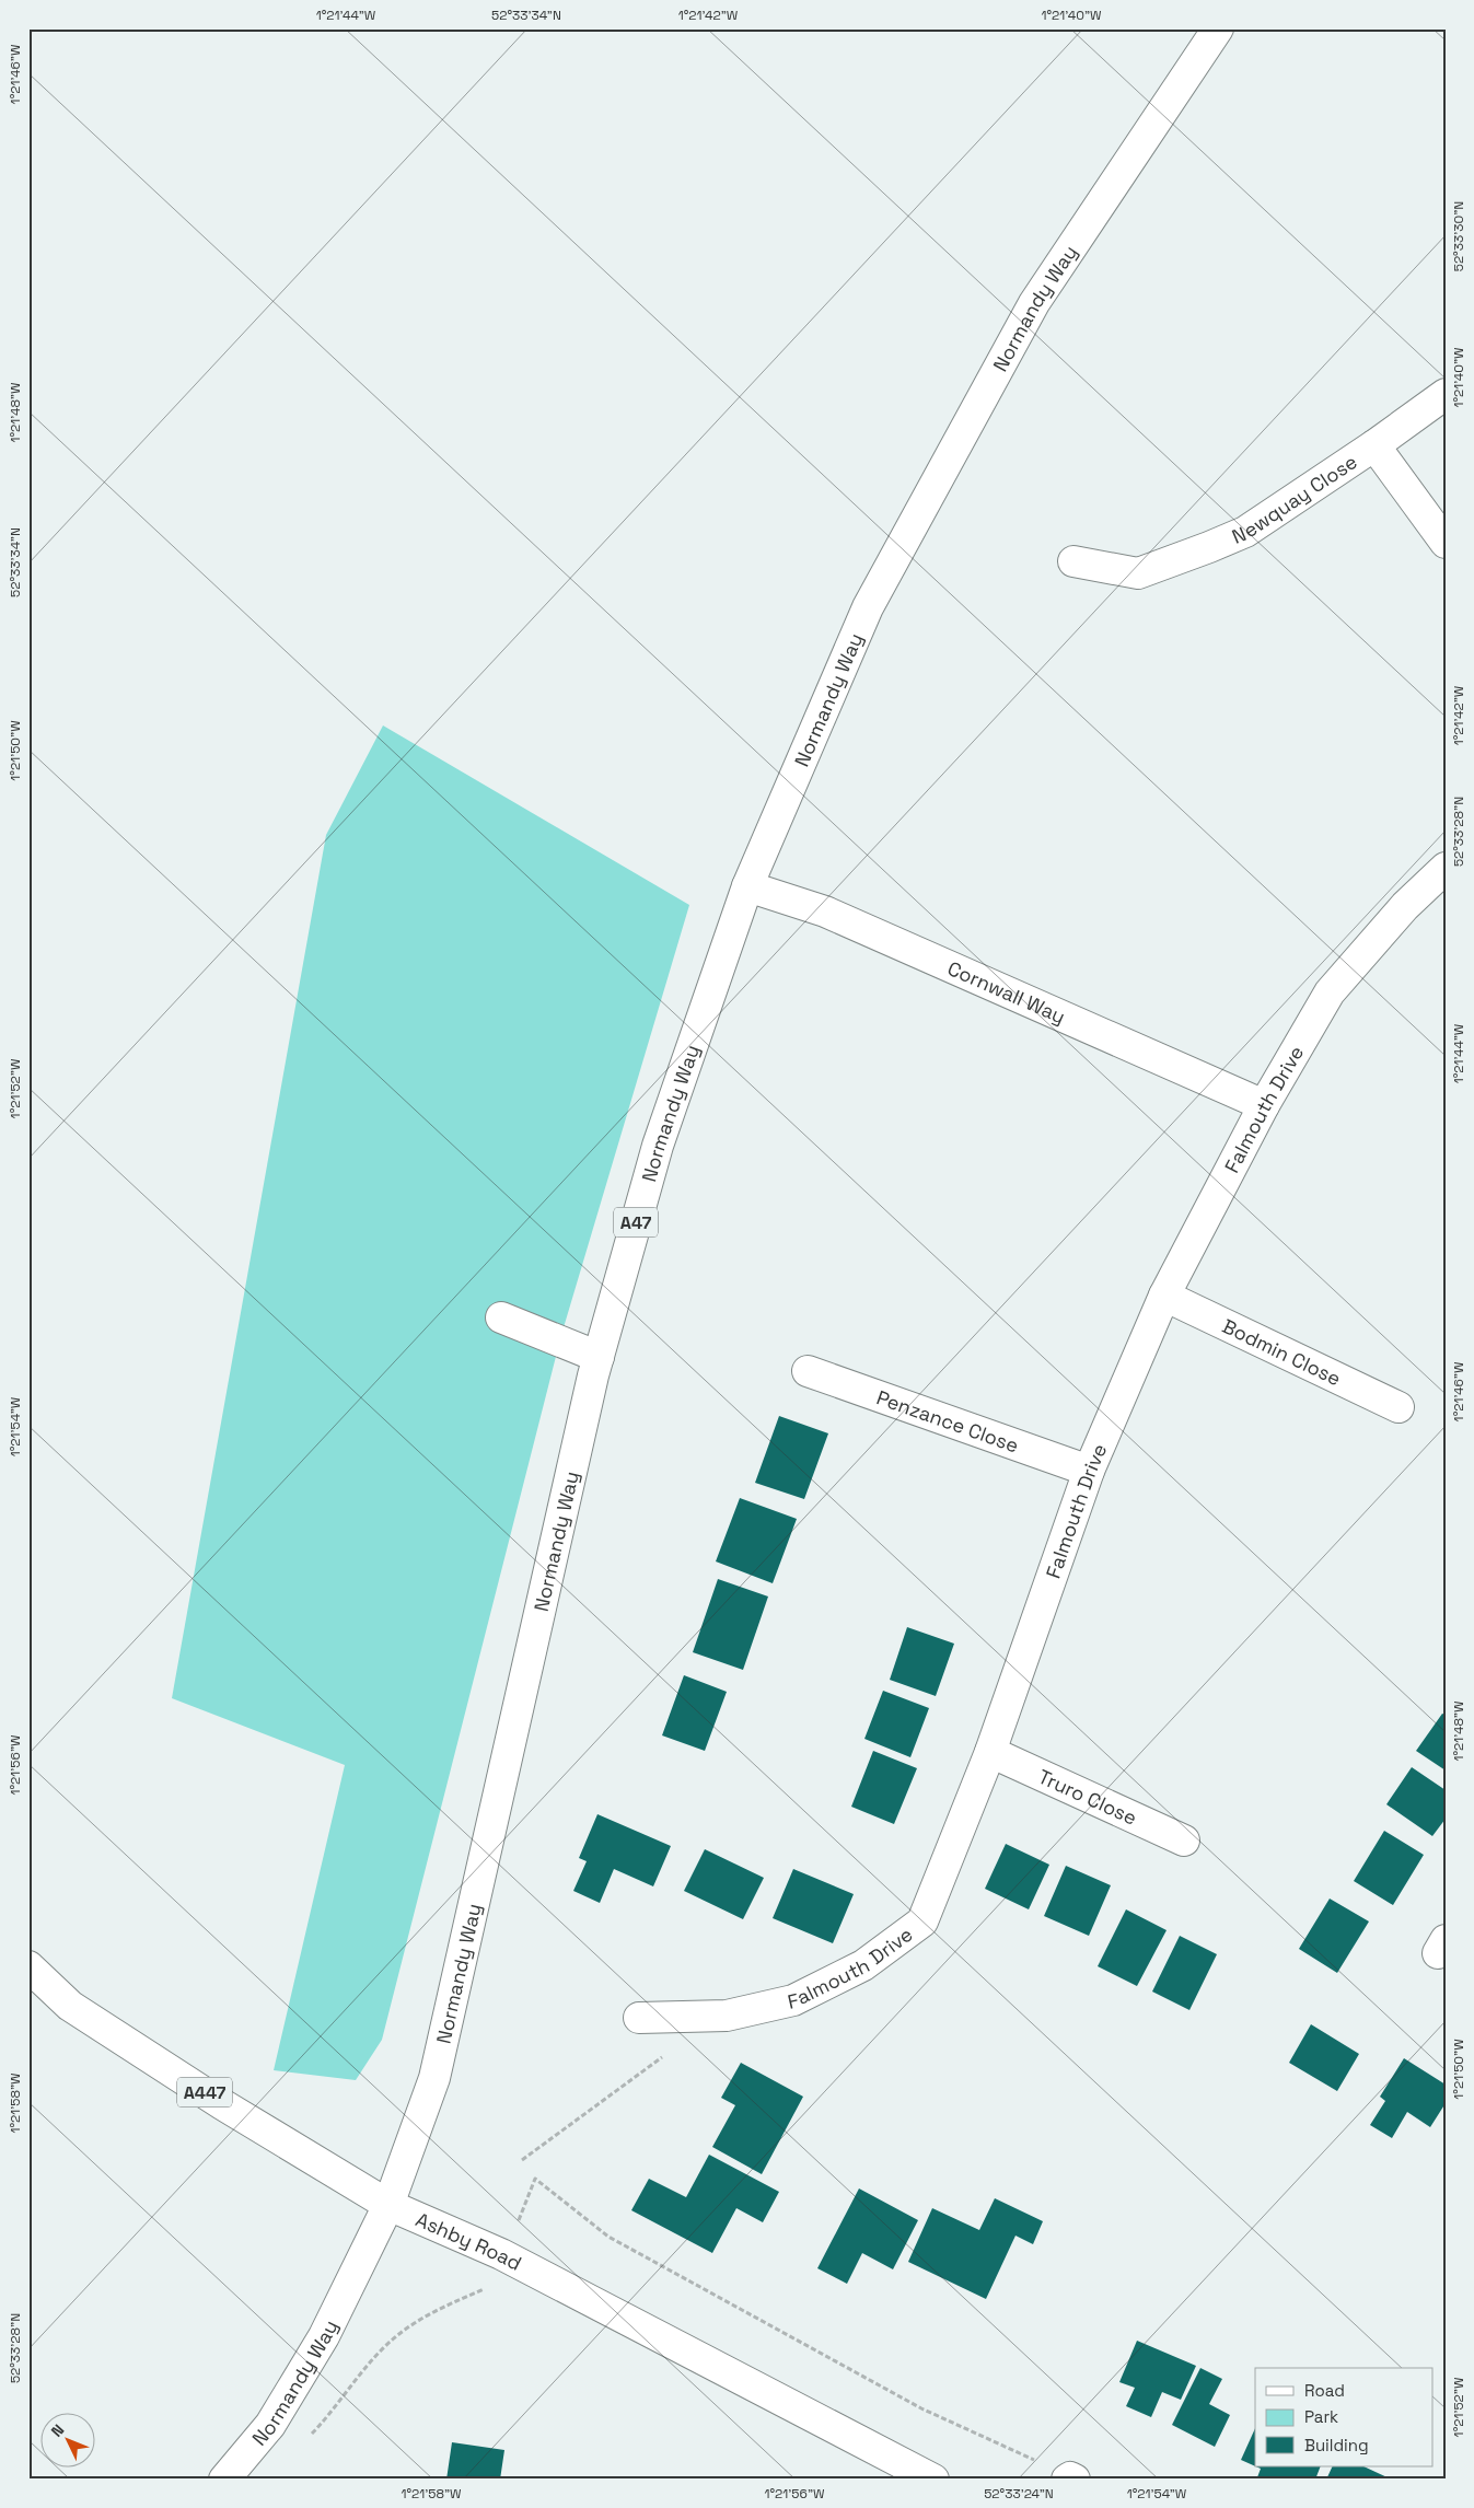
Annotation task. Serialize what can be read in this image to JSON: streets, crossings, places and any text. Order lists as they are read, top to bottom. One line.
{"streets":{"main road":["Normandy Way","Newquay Close","Cornwall Way","Falmouth Drive","A47","Bodmin Close","Penzance Close","Truro Close","A447","Ashby Road"]},"crossings":[["Normandy Way","Cornwall Way"],["Normandy Way","Ashby Road"],["Cornwall Way","Falmouth Drive"],["Falmouth Drive","Bodmin Close"],["Falmouth Drive","Penzance Close"],["Falmouth Drive","Truro Close"]],"legend":["Road","Park","Building"],"north":"top left","coordinates":["1°21'44\"W","52°33'34\"N","1°21'42\"W","1°21'40\"W","1°21'46\"W","52°33'30\"N","1°21'48\"W","1°21'50\"W","52°33'28\"N","1°21'52\"W","1°21'54\"W","1°21'56\"W","1°21'58\"W","52°33'24\"N"]}
